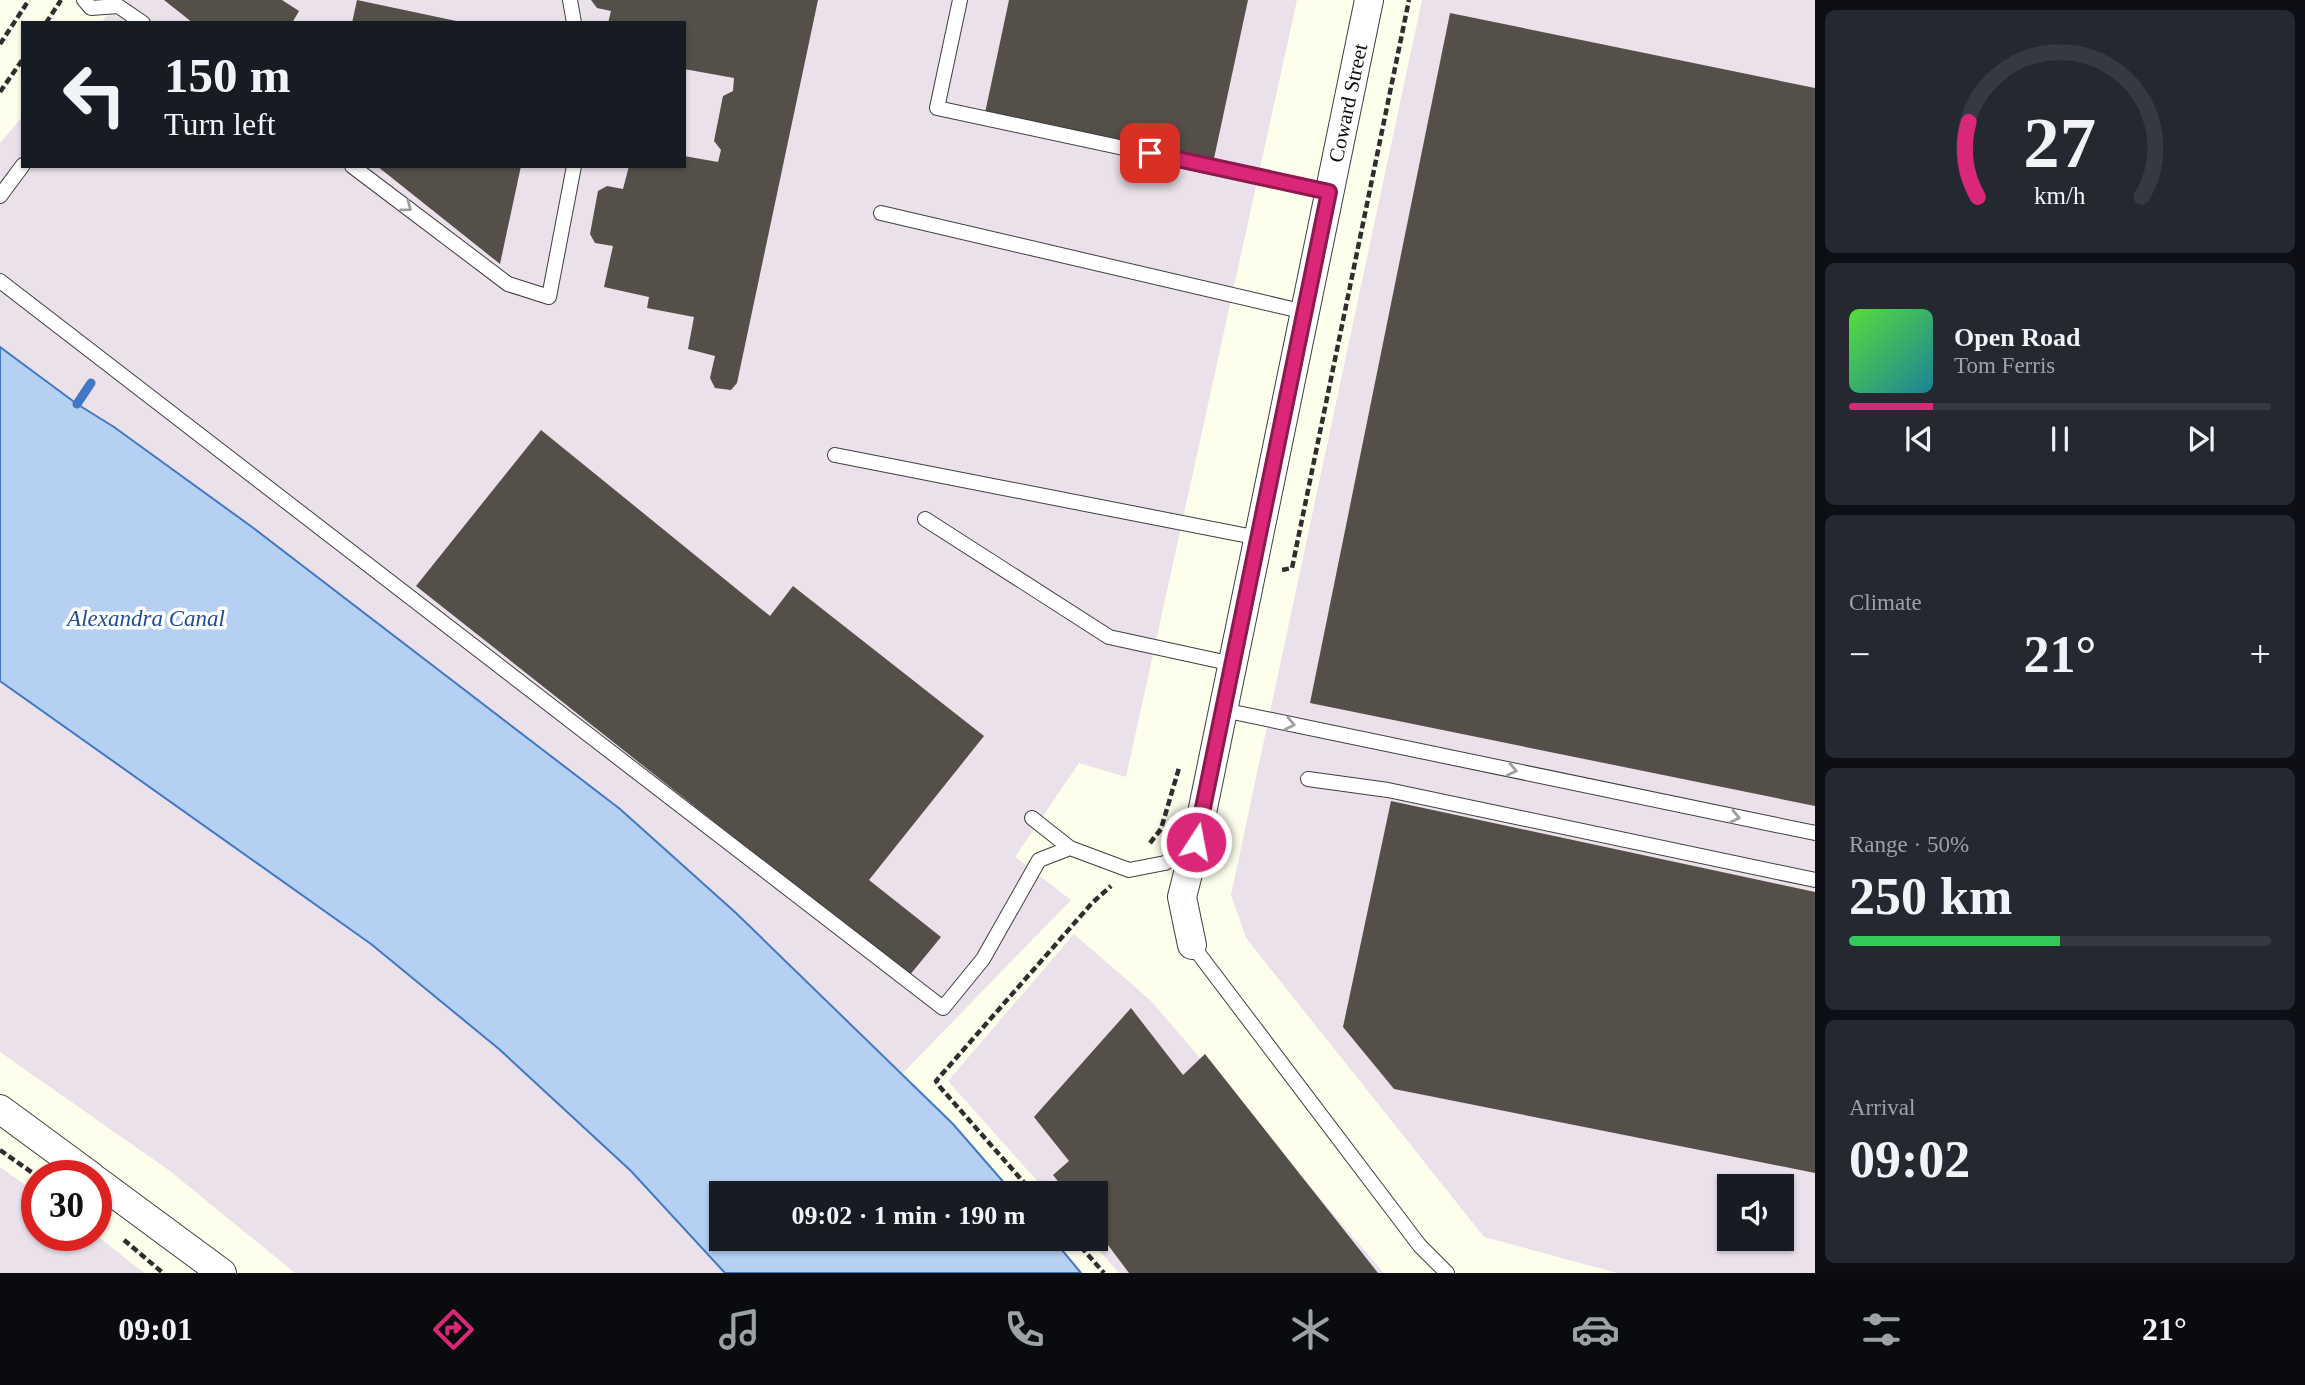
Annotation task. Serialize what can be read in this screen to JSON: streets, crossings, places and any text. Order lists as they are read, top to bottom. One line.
{"streets":{"street":["Coward Street"]},"water":["Alexandra Canal"],"page":{"turn":["150 m","Turn left"],"song":["Open Road","Tom Ferris"],"tile":["Climate",["Range · 50%","250 km"],["Arrival","09:02"]],"heat":["−","21°","+"],"limit":"30","trip":"09:02 · 1 min · 190 m","tabs":["09:01","21°"],"gauge":["27","km/h"]}}
